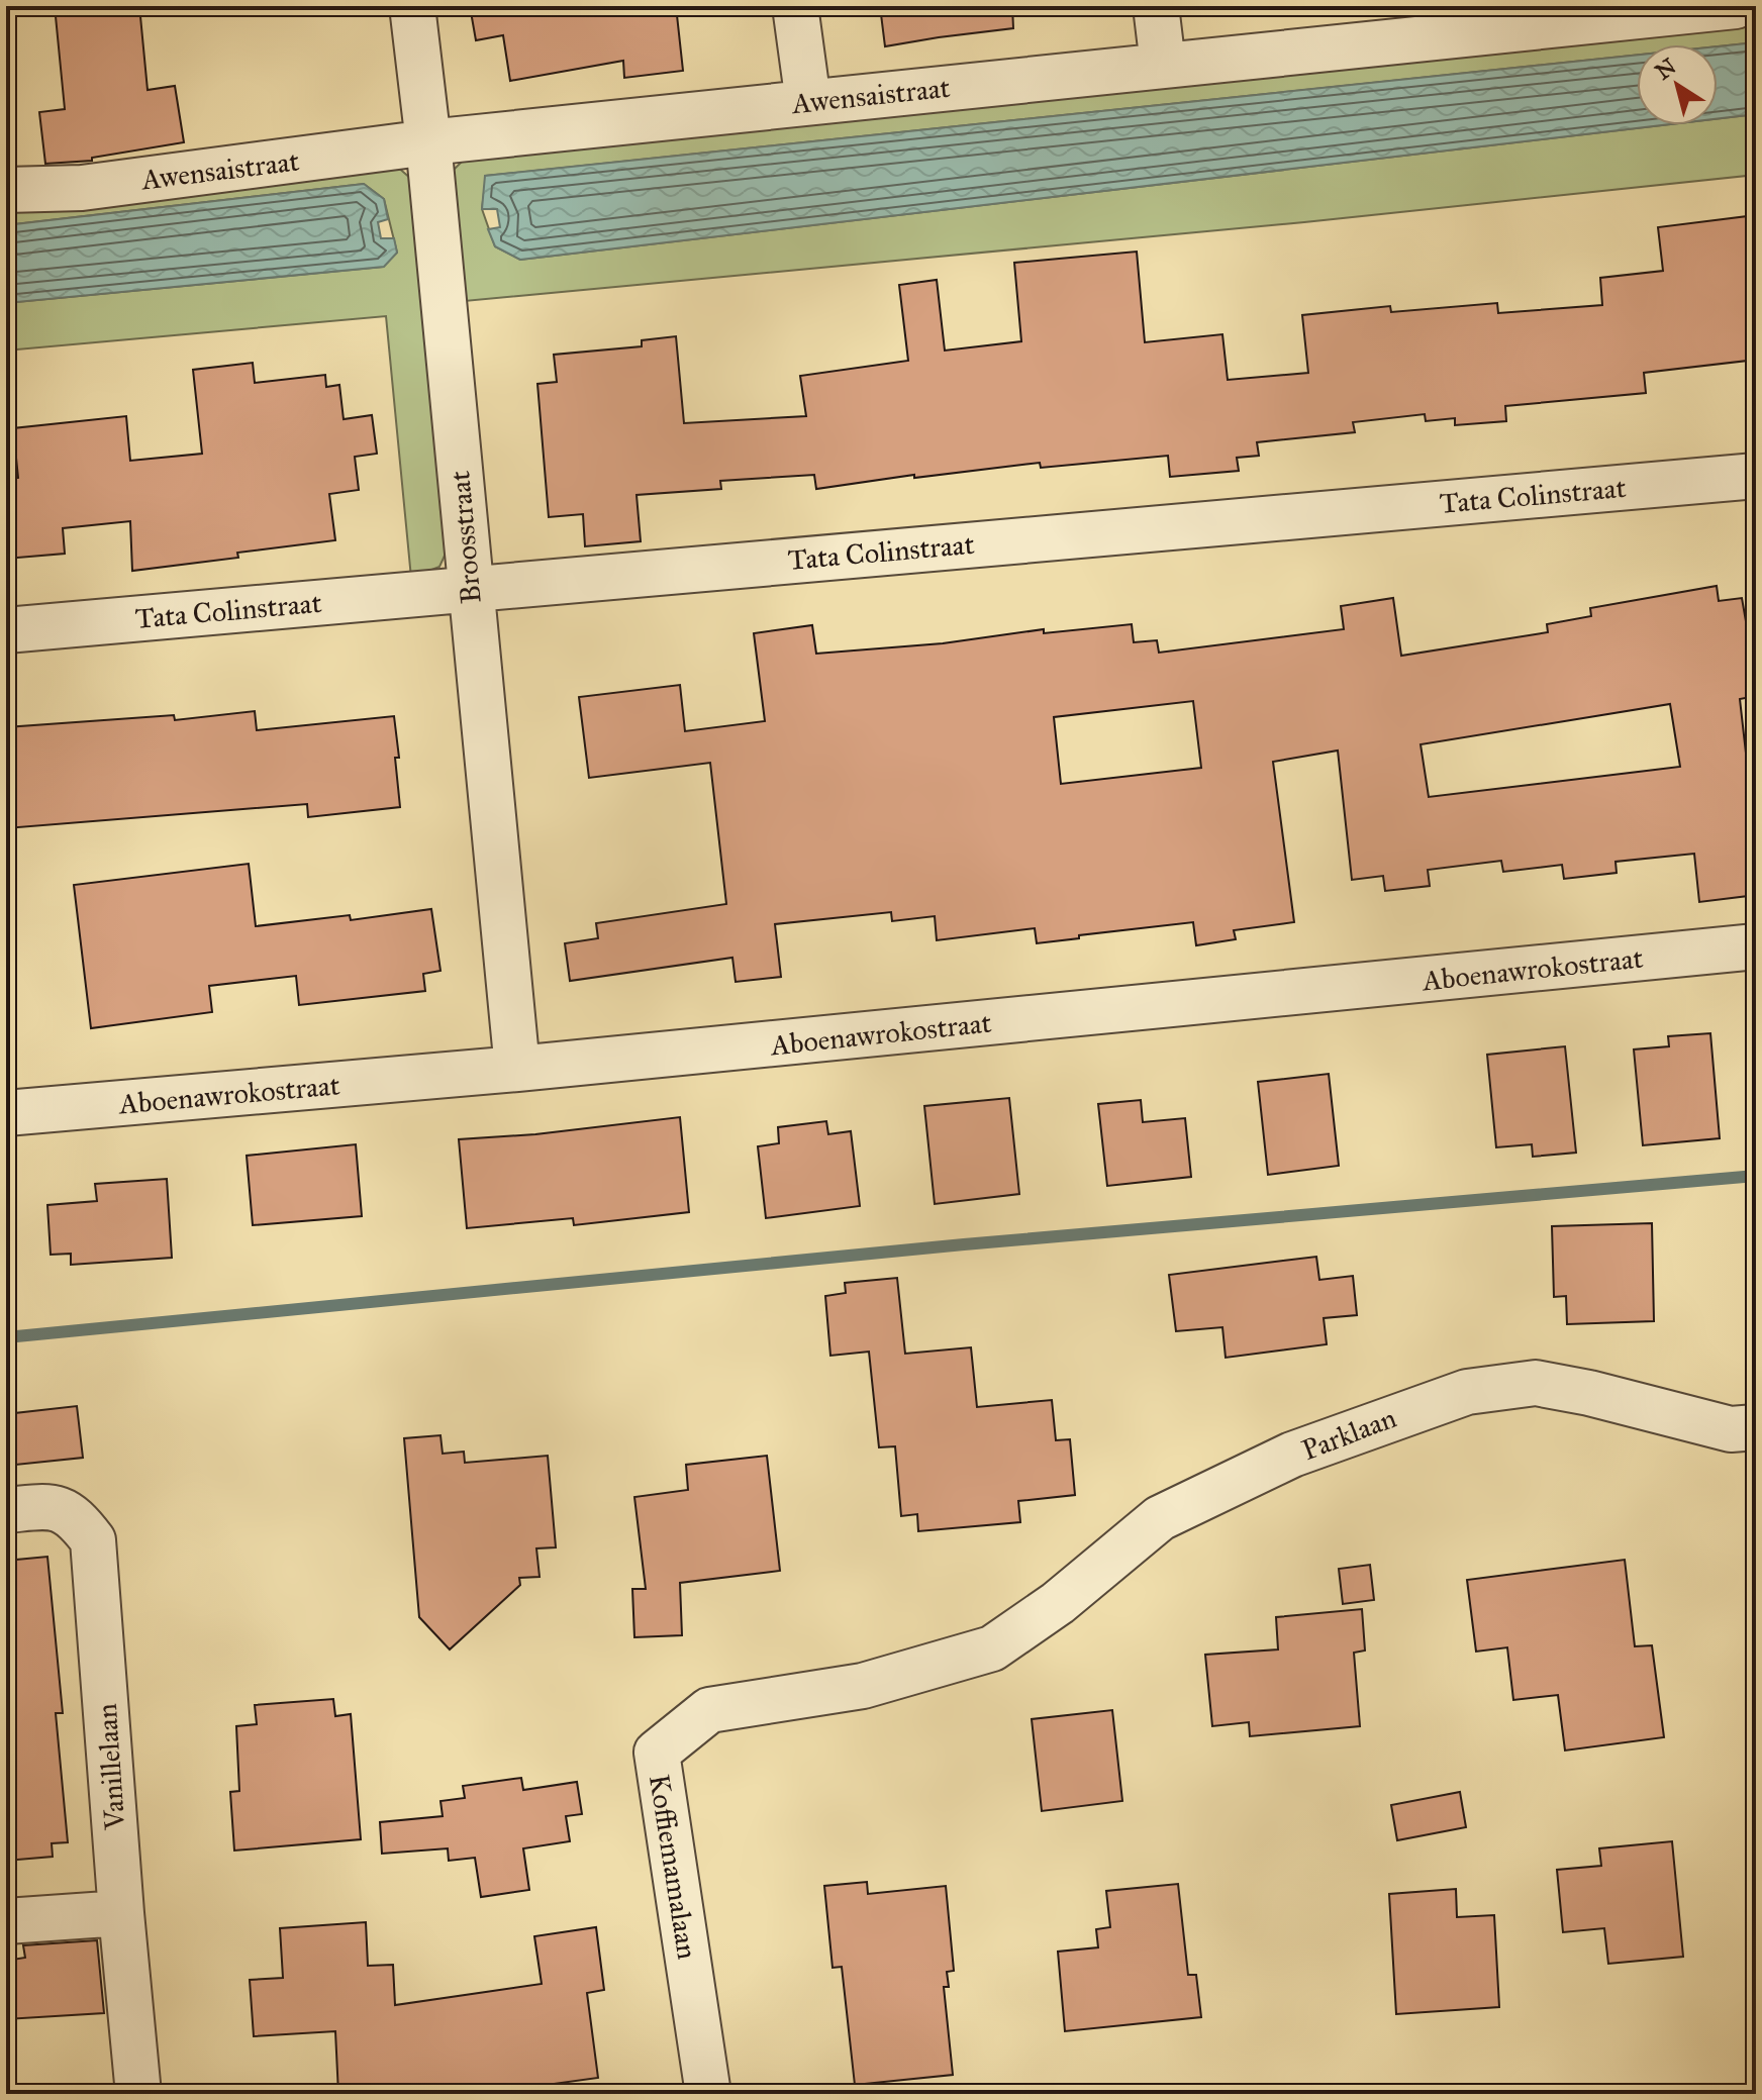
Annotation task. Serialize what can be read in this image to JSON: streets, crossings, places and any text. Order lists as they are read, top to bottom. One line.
{"streets":{"street":["Awensaistraat","Tata Colinstraat","Broosstraat","Aboenawrokostraat","Parklaan","Vanillelaan","Koffiemamalaan"]},"crossings":[["Awensaistraat","Broosstraat"],["Tata Colinstraat","Broosstraat"],["Broosstraat","Aboenawrokostraat"],["Parklaan","Koffiemamalaan"]],"north":"top left"}
